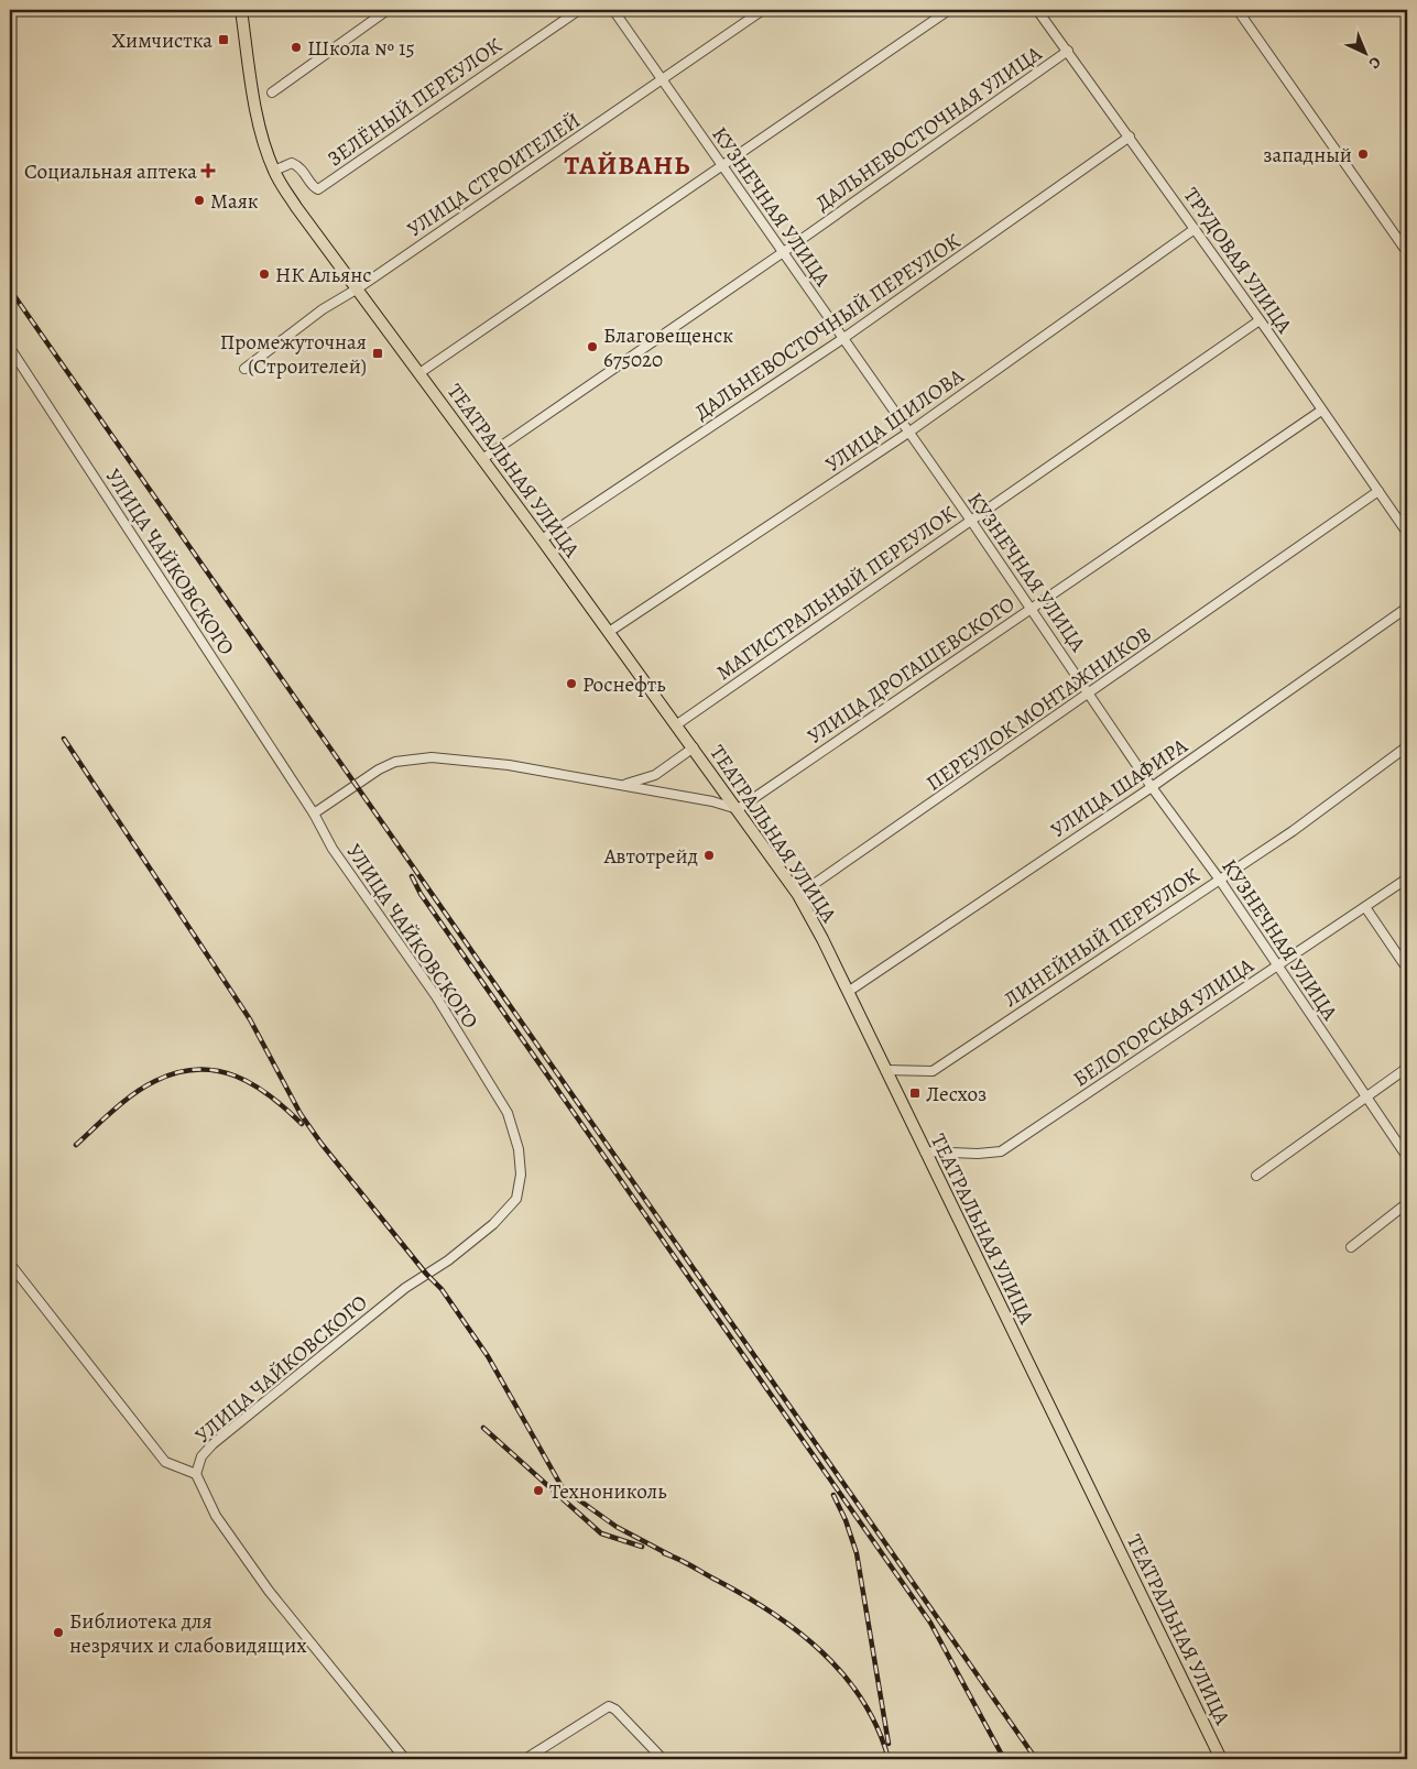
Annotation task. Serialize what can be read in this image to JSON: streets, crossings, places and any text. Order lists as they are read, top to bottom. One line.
{"streets":{"main road":["ТЕАТРАЛЬНАЯ УЛИЦА"],"street":["ЗЕЛЁНЫЙ ПЕРЕУЛОК","ДАЛЬНЕВОСТОЧНАЯ УЛИЦА","УЛИЦА СТРОИТЕЛЕЙ","КУЗНЕЧНАЯ УЛИЦА","ТРУДОВАЯ УЛИЦА","ДАЛЬНЕВОСТОЧНЫЙ ПЕРЕУЛОК","УЛИЦА ШИЛОВА","УЛИЦА ЧАЙКОВСКОГО","МАГИСТРАЛЬНЫЙ ПЕРЕУЛОК","УЛИЦА ДРОГАШЕВСКОГО","ПЕРЕУЛОК МОНТАЖНИКОВ","УЛИЦА ШАФИРА","ЛИНЕЙНЫЙ ПЕРЕУЛОК","БЕЛОГОРСКАЯ УЛИЦА"]},"crossings":[["ЗЕЛЁНЫЙ ПЕРЕУЛОК","ТЕАТРАЛЬНАЯ УЛИЦА"],["ДАЛЬНЕВОСТОЧНАЯ УЛИЦА","КУЗНЕЧНАЯ УЛИЦА"],["ДАЛЬНЕВОСТОЧНАЯ УЛИЦА","ТРУДОВАЯ УЛИЦА"],["ДАЛЬНЕВОСТОЧНАЯ УЛИЦА","ТЕАТРАЛЬНАЯ УЛИЦА"],["УЛИЦА СТРОИТЕЛЕЙ","КУЗНЕЧНАЯ УЛИЦА"],["УЛИЦА СТРОИТЕЛЕЙ","ТЕАТРАЛЬНАЯ УЛИЦА"],["КУЗНЕЧНАЯ УЛИЦА","ДАЛЬНЕВОСТОЧНЫЙ ПЕРЕУЛОК"],["КУЗНЕЧНАЯ УЛИЦА","УЛИЦА ШИЛОВА"],["КУЗНЕЧНАЯ УЛИЦА","МАГИСТРАЛЬНЫЙ ПЕРЕУЛОК"],["КУЗНЕЧНАЯ УЛИЦА","УЛИЦА ДРОГАШЕВСКОГО"],["КУЗНЕЧНАЯ УЛИЦА","ПЕРЕУЛОК МОНТАЖНИКОВ"],["КУЗНЕЧНАЯ УЛИЦА","УЛИЦА ШАФИРА"],["КУЗНЕЧНАЯ УЛИЦА","ЛИНЕЙНЫЙ ПЕРЕУЛОК"],["КУЗНЕЧНАЯ УЛИЦА","БЕЛОГОРСКАЯ УЛИЦА"],["ТРУДОВАЯ УЛИЦА","ДАЛЬНЕВОСТОЧНЫЙ ПЕРЕУЛОК"],["ТРУДОВАЯ УЛИЦА","УЛИЦА ШИЛОВА"],["ТРУДОВАЯ УЛИЦА","МАГИСТРАЛЬНЫЙ ПЕРЕУЛОК"],["ТРУДОВАЯ УЛИЦА","УЛИЦА ДРОГАШЕВСКОГО"],["ТРУДОВАЯ УЛИЦА","ПЕРЕУЛОК МОНТАЖНИКОВ"],["ДАЛЬНЕВОСТОЧНЫЙ ПЕРЕУЛОК","ТЕАТРАЛЬНАЯ УЛИЦА"],["УЛИЦА ШИЛОВА","ТЕАТРАЛЬНАЯ УЛИЦА"],["ТЕАТРАЛЬНАЯ УЛИЦА","МАГИСТРАЛЬНЫЙ ПЕРЕУЛОК"],["ТЕАТРАЛЬНАЯ УЛИЦА","УЛИЦА ДРОГАШЕВСКОГО"],["ТЕАТРАЛЬНАЯ УЛИЦА","ПЕРЕУЛОК МОНТАЖНИКОВ"],["ТЕАТРАЛЬНАЯ УЛИЦА","УЛИЦА ШАФИРА"],["ТЕАТРАЛЬНАЯ УЛИЦА","ЛИНЕЙНЫЙ ПЕРЕУЛОК"],["ТЕАТРАЛЬНАЯ УЛИЦА","БЕЛОГОРСКАЯ УЛИЦА"]],"districts":["ТАЙВАНЬ"],"places":{"transit":["Химчистка","Промежуточная (Строителей)","Лесхоз"],"other":["Школа № 15","западный","Маяк","НК Альянс","Благовещенск 675020","Роснефть","Автотрейд","Технониколь","Библиотека для незрячих и слабовидящих"],"health":["Социальная аптека"]},"north":"bottom right"}
